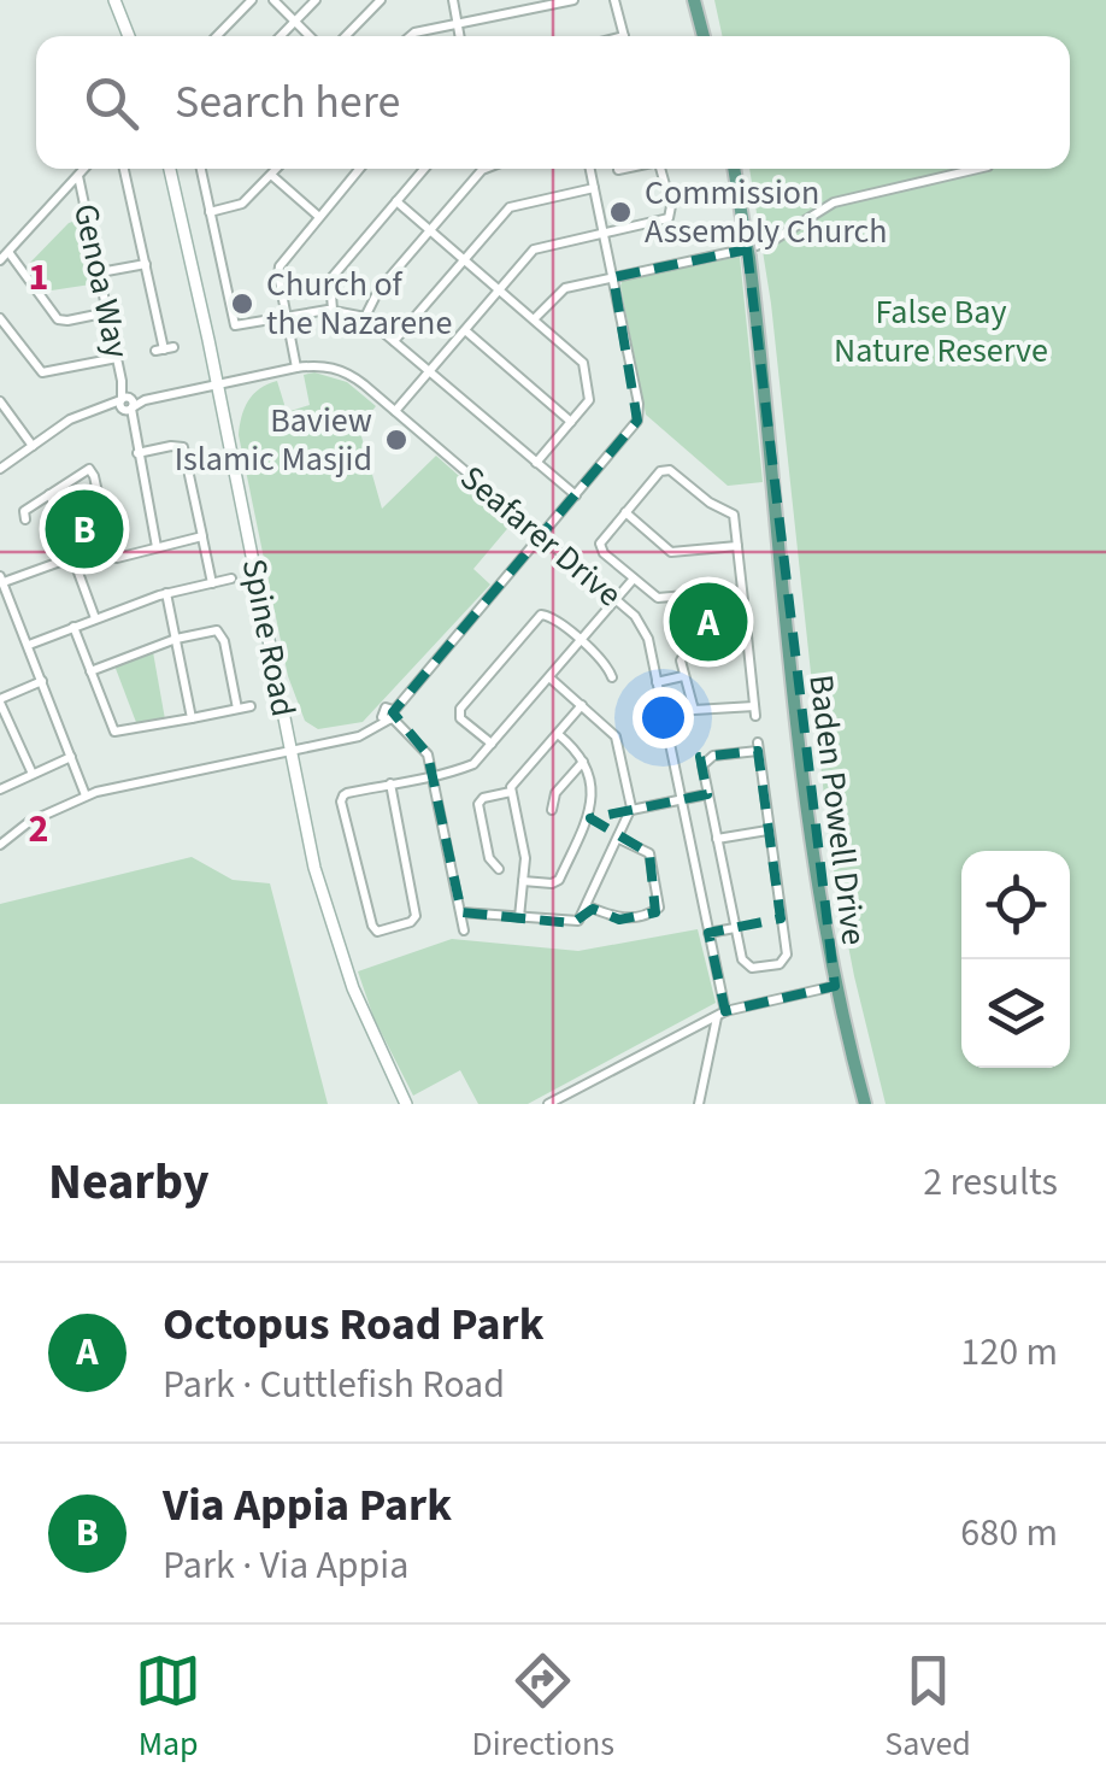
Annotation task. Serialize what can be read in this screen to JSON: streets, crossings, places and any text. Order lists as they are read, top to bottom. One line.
{"streets":{"main road":["Spine Road","Baden Powell Drive"],"street":["Genoa Way","Seafarer Drive"]},"crossings":[["Genoa Way","Seafarer Drive"],["Seafarer Drive","Spine Road"]],"parks":["False Bay Nature Reserve"],"places":["Commission Assembly Church","Church of the Nazarene","Baview Islamic Masjid"],"page":{"search":"Search here","pins":["B","A"],"heading":["Nearby","2 results"],"list":[{"mark":"A","name":"Octopus Road Park","note":"Park · Cuttlefish Road","value":"120 m"},{"mark":"B","name":"Via Appia Park","note":"Park · Via Appia","value":"680 m"}],"nav":["Map","Directions","Saved"]},"grid":{"rows":["1","2"]}}
